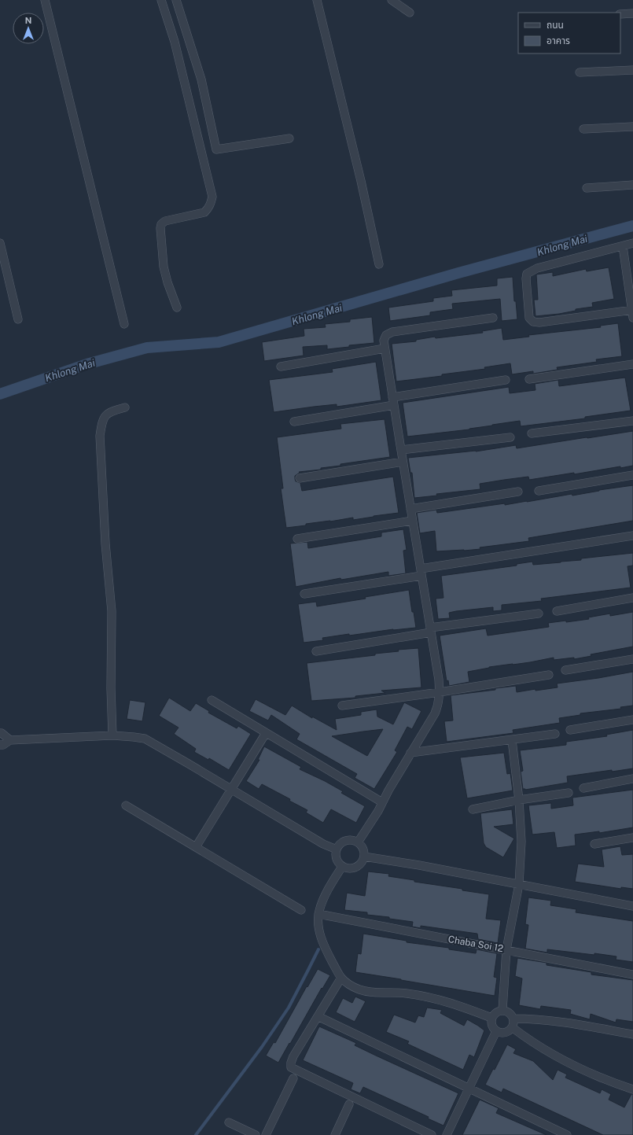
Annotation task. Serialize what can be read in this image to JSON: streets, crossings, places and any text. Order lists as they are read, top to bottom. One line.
{"streets":{"street":["Chaba Soi 12"]},"water":["Khlong Mai"],"legend":["ถนน","อาคาร"],"north":"top"}
